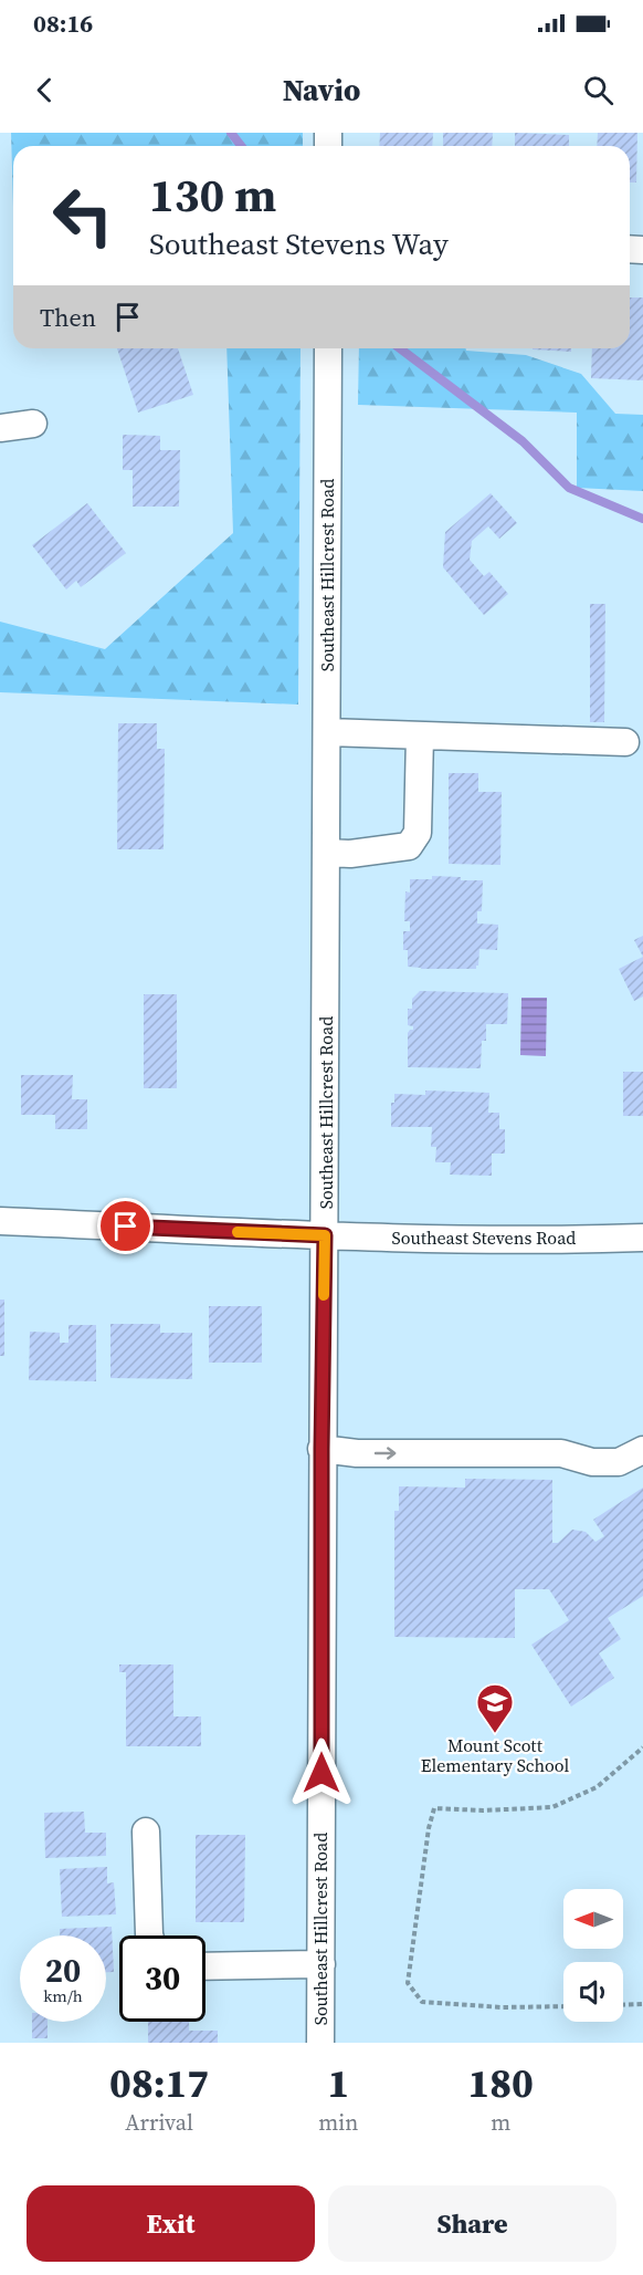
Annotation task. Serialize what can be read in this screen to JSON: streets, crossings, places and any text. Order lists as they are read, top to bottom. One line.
{"streets":{"street":["Southeast Hillcrest Road","Southeast Stevens Road"]},"crossings":[["Southeast Hillcrest Road","Southeast Stevens Road"]],"places":{"school or university":["Mount Scott Elementary School"]},"north":"left","page":{"status":"08:16","header":"Navio","turn":["130 m","Southeast Stevens Way"],"then":"Then","speed":"20 km/h","limit":"30","eta":["08:17","Arrival","1","min","180","m"],"buttons":["Exit","Share"]}}
